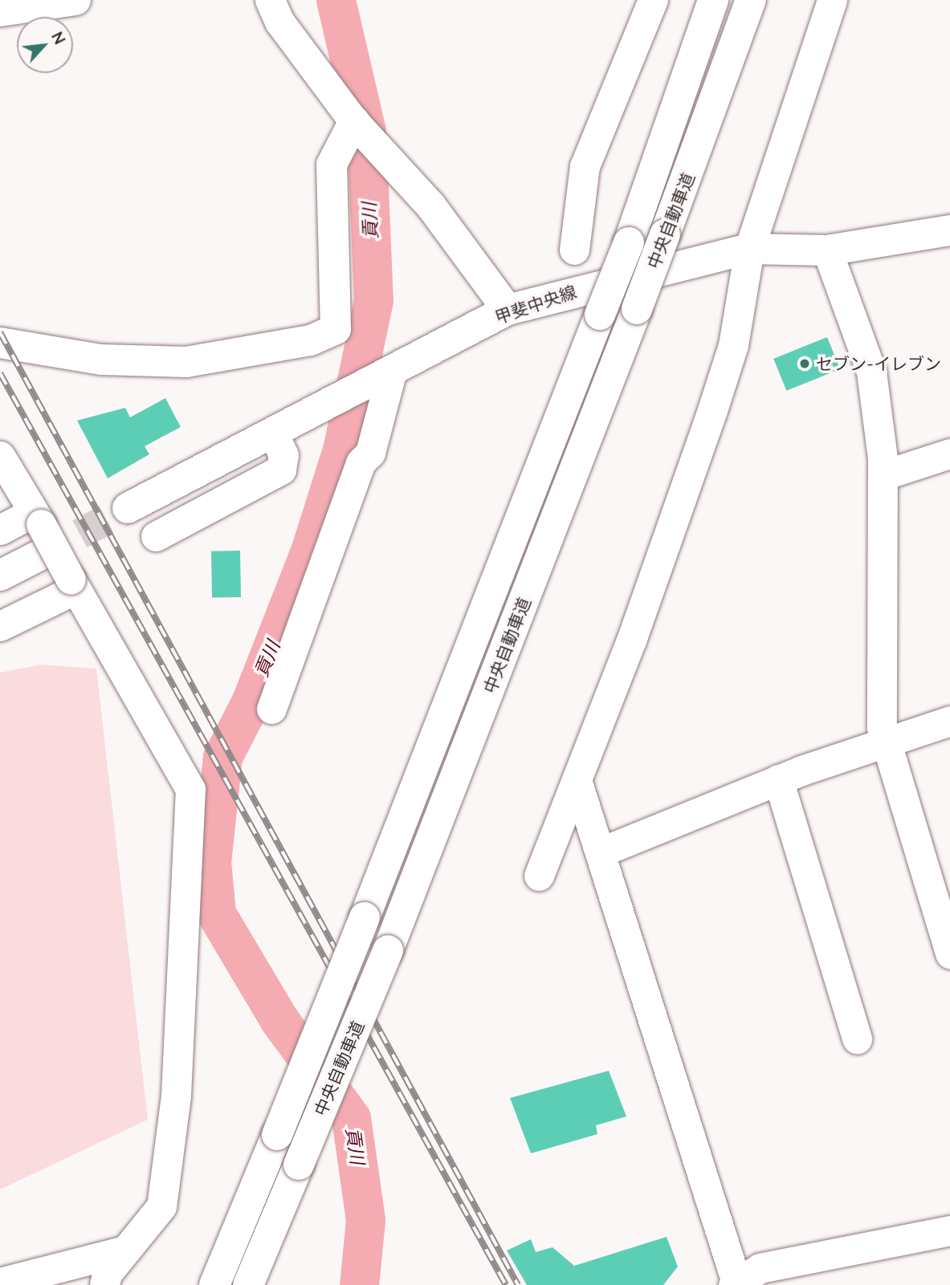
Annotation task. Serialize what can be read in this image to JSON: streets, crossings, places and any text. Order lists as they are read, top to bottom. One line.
{"streets":{"main road":["中央自動車道","甲斐中央線"]},"water":["貢川"],"places":["セブン-イレブン"],"north":"top right"}
